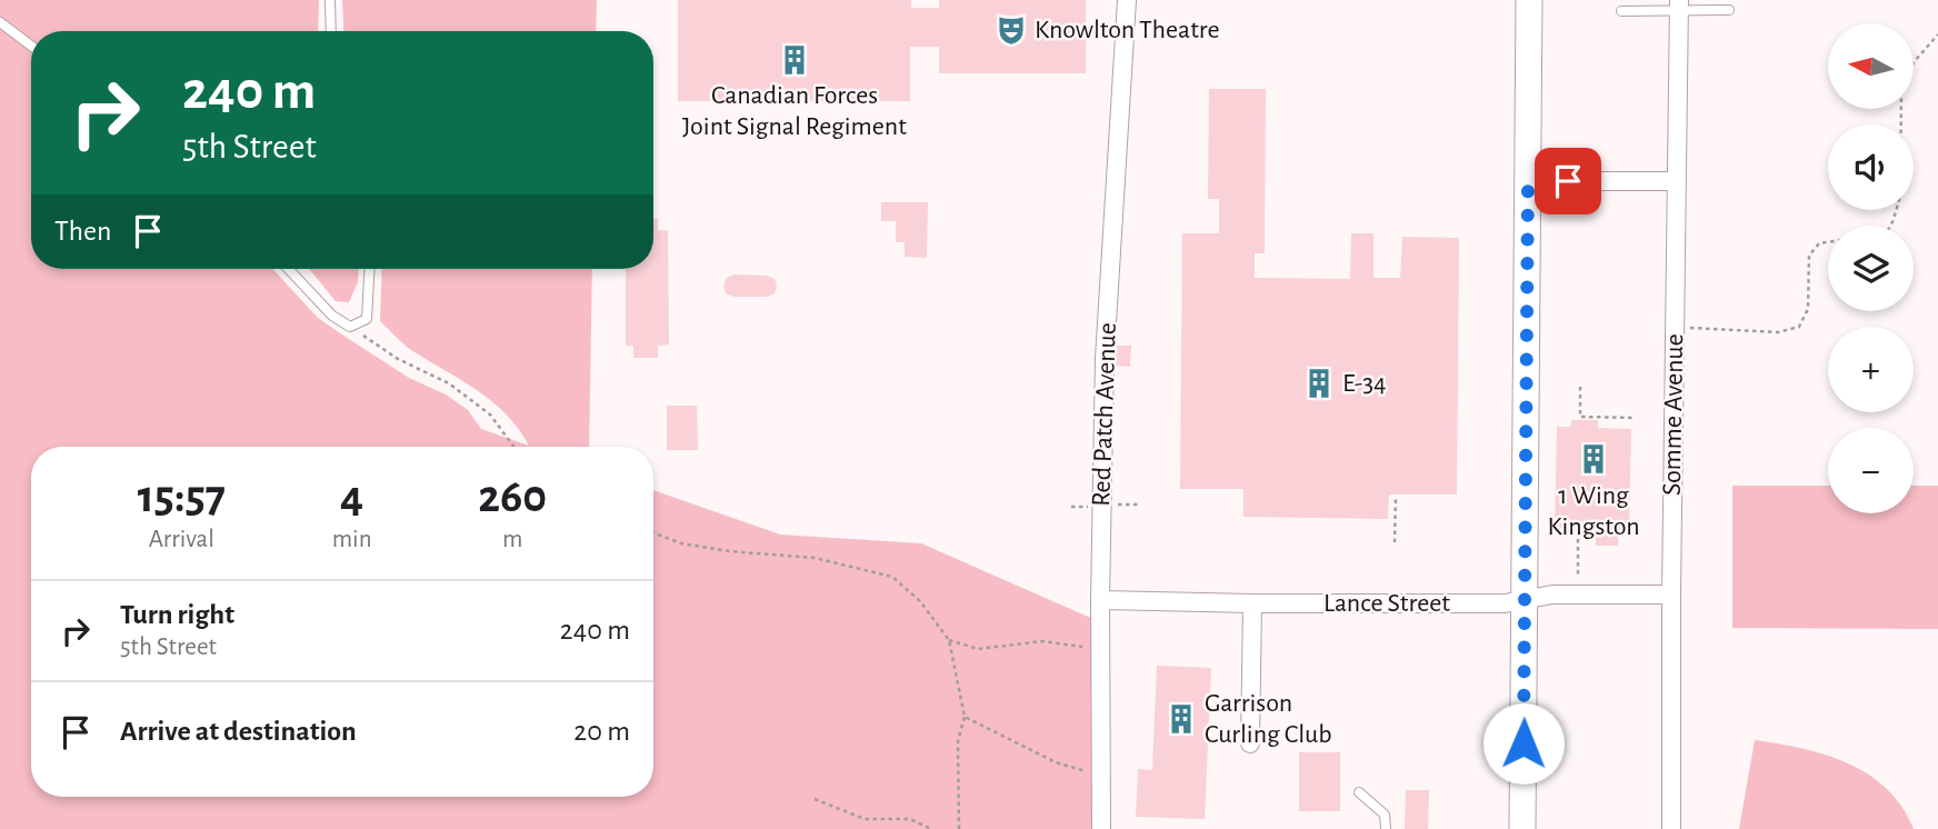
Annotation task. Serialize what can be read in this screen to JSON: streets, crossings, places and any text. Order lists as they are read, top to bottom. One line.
{"streets":{"street":["Red Patch Avenue","Somme Avenue","Lance Street"]},"crossings":[["Red Patch Avenue","Lance Street"],["Somme Avenue","Lance Street"]],"places":{"theatre":["Knowlton Theatre"],"building":["Canadian Forces Joint Signal Regiment","E-34","1 Wing Kingston","Garrison Curling Club"]},"north":"left","page":{"map_buttons":["+","−"],"turn":["240 m","5th Street"],"then":"Then","eta":["15:57","Arrival","4","min","260","m"],"list":[{"name":"Turn right","note":"5th Street","value":"240 m"},{"name":"Arrive at destination","value":"20 m"}]}}
